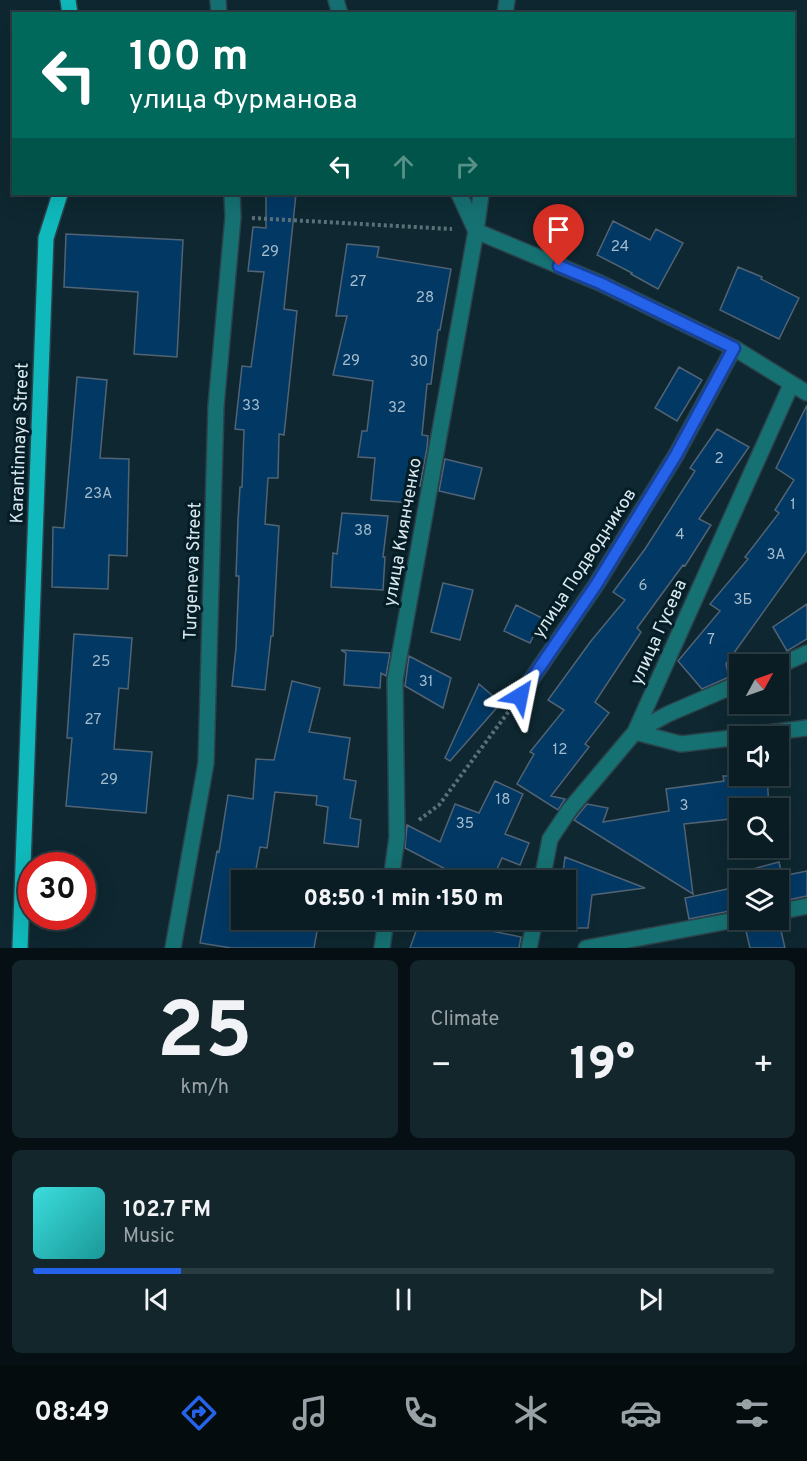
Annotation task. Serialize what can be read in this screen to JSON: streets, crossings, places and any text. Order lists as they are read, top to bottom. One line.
{"streets":{"main road":["Karantinnaya Street"],"street":["улица Киянченко","улица Подводников","Turgeneva Street","улица Гусева"]},"house_numbers":["24","29","27","28","29","30","33","32","2","23А","1","38","4","3А","6","3Б","7","25","31","27","12","29","18","3","35"],"north":"top right","page":{"turn":["100 m","улица Фурманова"],"limit":"30","trip":"08:50 · 1 min · 150 m","tile":[["25","km/h"],"Climate"],"heat":["−","19°","+"],"song":["102.7 FM","Music"],"tabs":"08:49"}}
